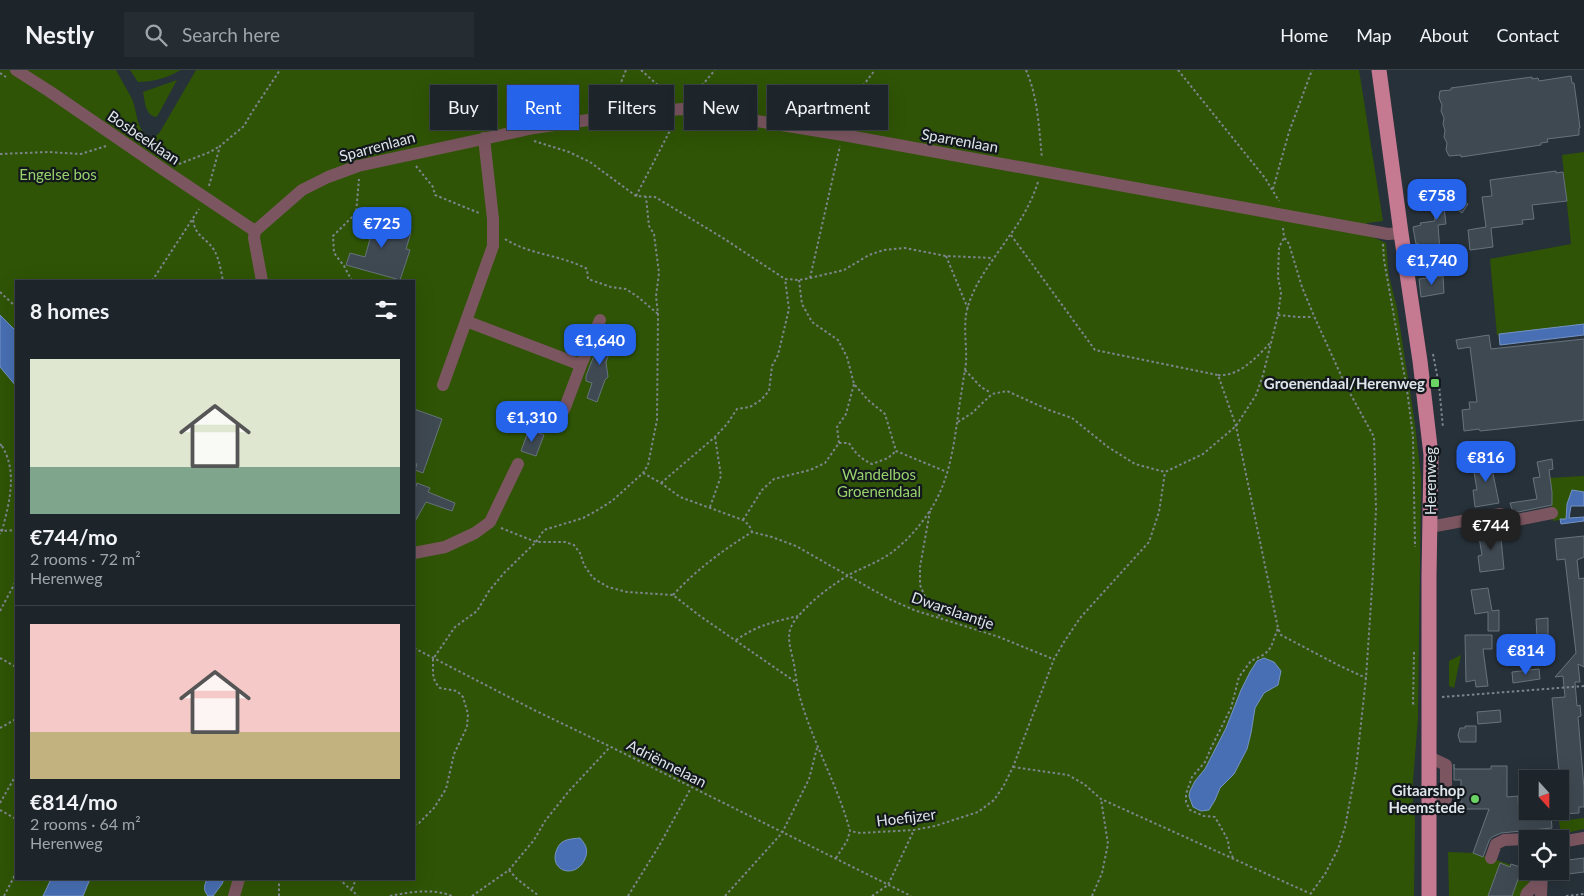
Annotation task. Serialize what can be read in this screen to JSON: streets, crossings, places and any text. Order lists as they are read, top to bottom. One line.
{"streets":{"main road":["Herenweg"],"street":["Bosbeeklaan","Sparrenlaan"],"path":["Dwarslaantje","Adriënnelaan","Hoefijzer"]},"crossings":[["Bosbeeklaan","Sparrenlaan"],["Sparrenlaan","Herenweg"],["Dwarslaantje","Hoefijzer"]],"parks":["Engelse bos","Wandelbos Groenendaal"],"places":{"transit":["Groenendaal/Herenweg"],"other":["Gitaarshop Heemstede"]},"north":"bottom","page":{"header":"Nestly","search":"Search here","nav":["Home","Map","About","Contact"],"chip":["Buy","Rent","Filters","New","Apartment"],"price":["€758","€725","€1,740","€1,640","€1,310","€816","€744","€814"],"heading":"8 homes","list":[{"name":"€744/mo","note":"2 rooms · 72 m² · Herenweg"},{"name":"€814/mo","note":"2 rooms · 64 m² · Herenweg"}]}}
